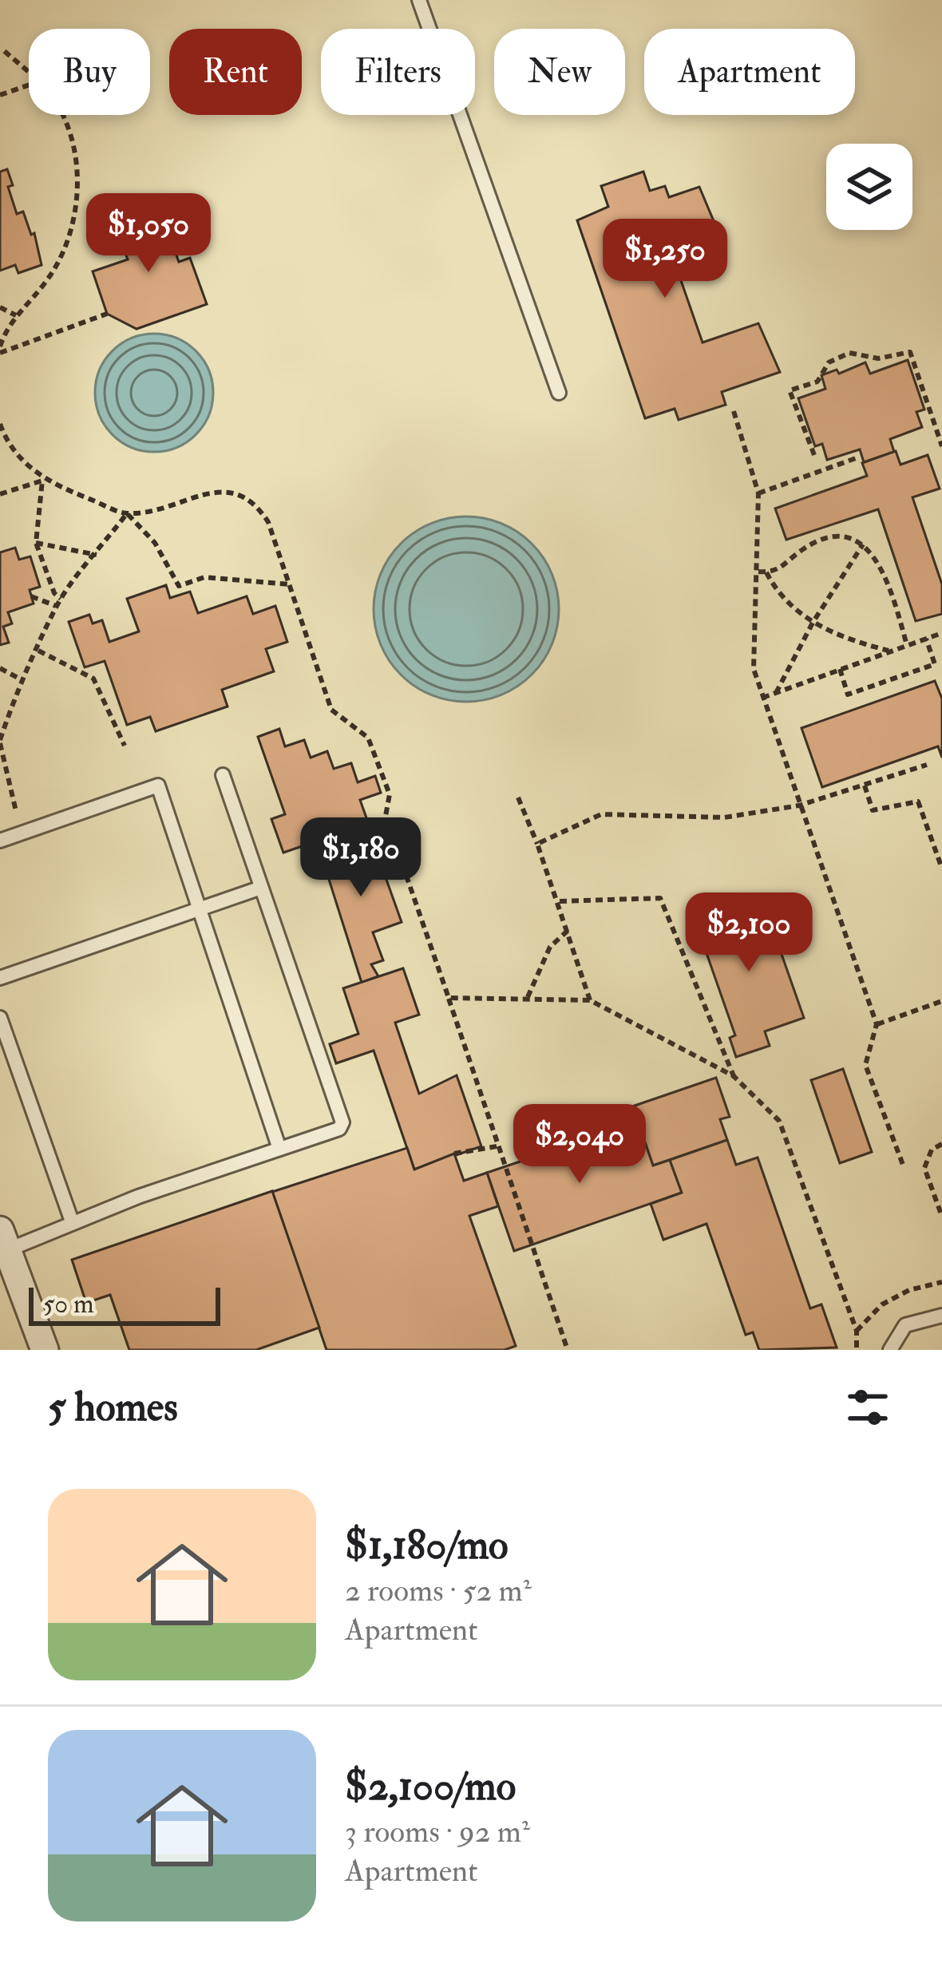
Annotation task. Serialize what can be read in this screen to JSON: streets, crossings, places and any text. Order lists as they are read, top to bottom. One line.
{"scale_bar":"50 m","page":{"chip":["Buy","Rent","Filters","New","Apartment"],"price":["$1,050","$1,250","$1,180","$2,100","$2,040"],"scale":"50 m","heading":"5 homes","list":[{"name":"$1,180/mo","note":"2 rooms · 52 m² · Apartment"},{"name":"$2,100/mo","note":"3 rooms · 92 m² · Apartment"}]}}
